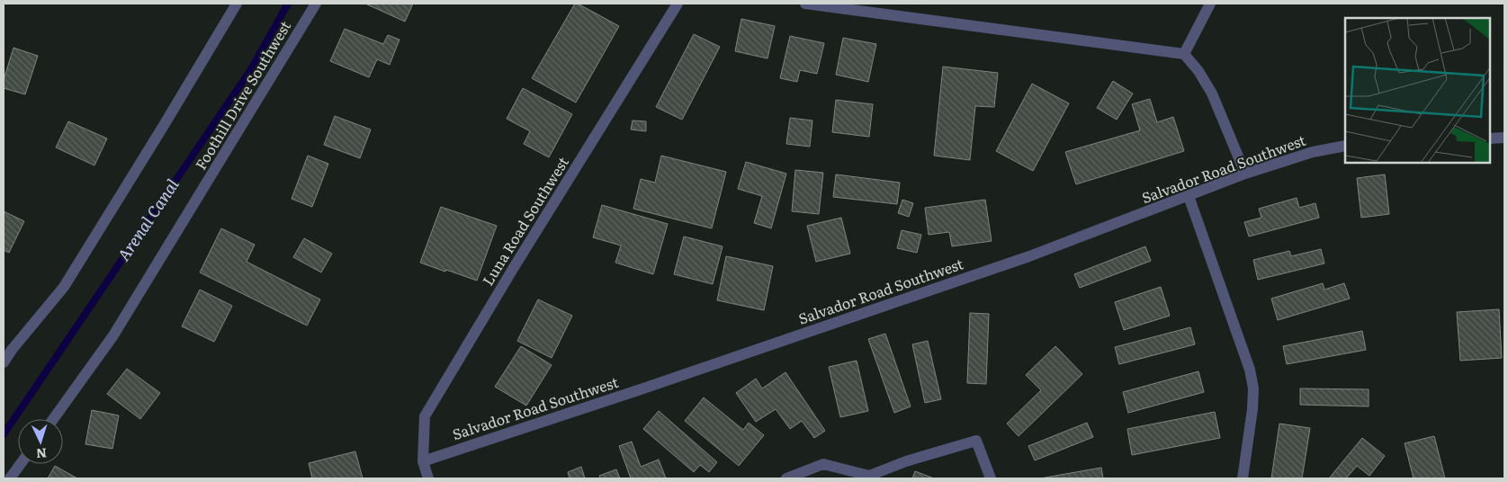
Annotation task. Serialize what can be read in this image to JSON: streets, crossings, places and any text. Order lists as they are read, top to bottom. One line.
{"streets":{"street":["Foothill Drive Southwest","Salvador Road Southwest","Luna Road Southwest"]},"crossings":[["Salvador Road Southwest","Luna Road Southwest"]],"water":["Arenal Canal"],"north":"bottom"}
